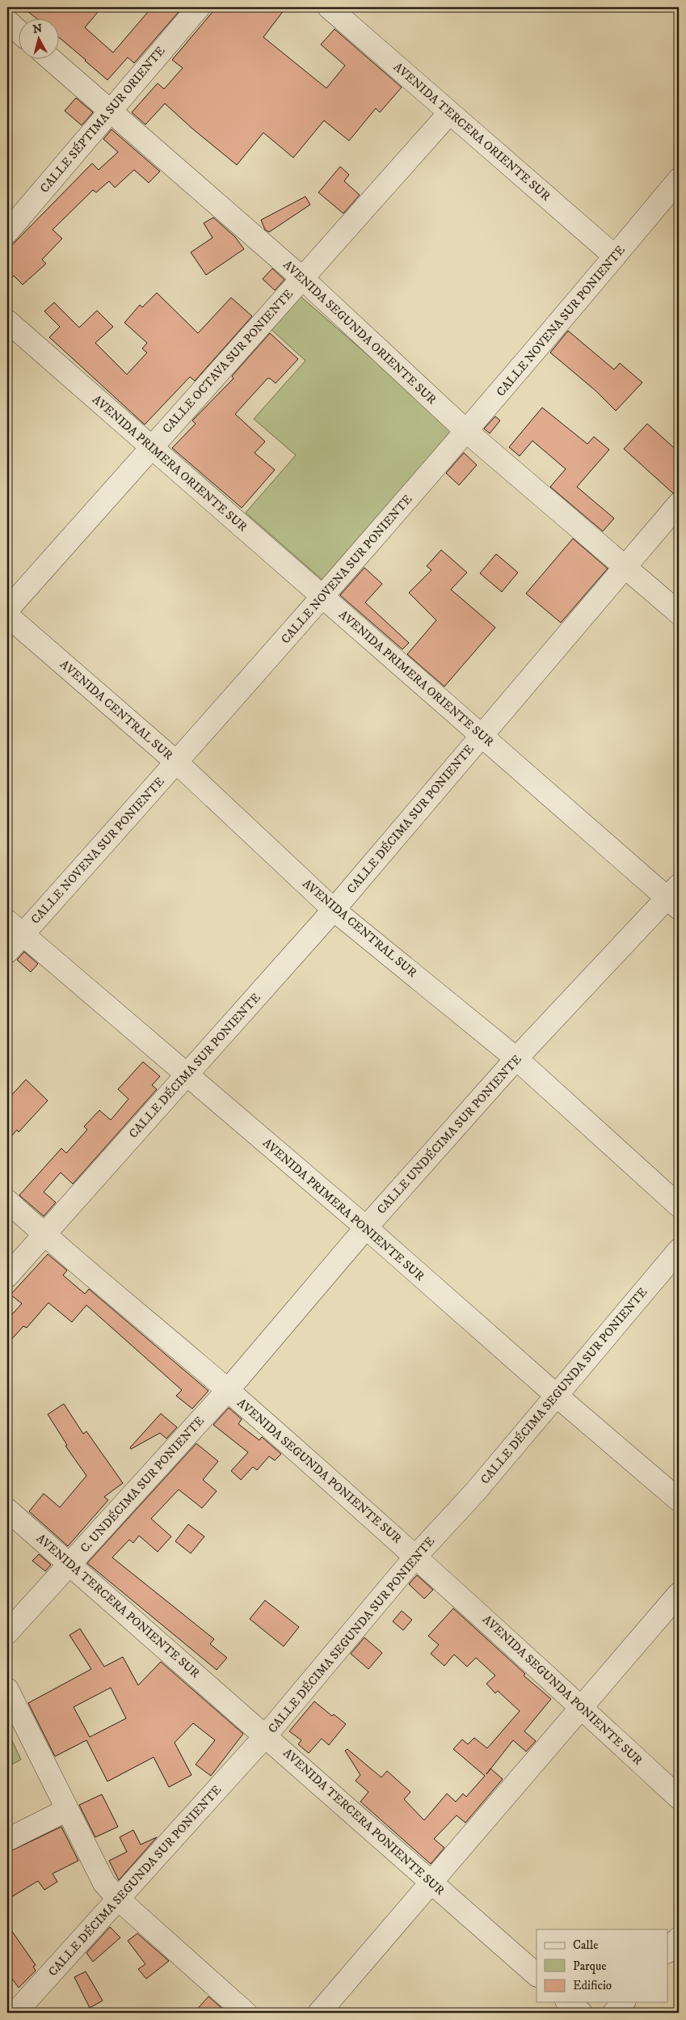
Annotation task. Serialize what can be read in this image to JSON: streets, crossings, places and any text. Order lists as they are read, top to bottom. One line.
{"streets":{"street":["CALLE SÉPTIMA SUR ORIENTE","AVENIDA TERCERA ORIENTE SUR","CALLE NOVENA SUR PONIENTE","AVENIDA SEGUNDA ORIENTE SUR","CALLE OCTAVA SUR PONIENTE","AVENIDA PRIMERA ORIENTE SUR","AVENIDA CENTRAL SUR","CALLE DÉCIMA SUR PONIENTE","CALLE UNDÉCIMA SUR PONIENTE","AVENIDA PRIMERA PONIENTE SUR","CALLE DÉCIMA SEGUNDA SUR PONIENTE","AVENIDA SEGUNDA PONIENTE SUR","C. UNDÉCIMA SUR PONIENTE","AVENIDA TERCERA PONIENTE SUR"]},"crossings":[["CALLE SÉPTIMA SUR ORIENTE","AVENIDA SEGUNDA ORIENTE SUR"],["AVENIDA TERCERA ORIENTE SUR","CALLE NOVENA SUR PONIENTE"],["AVENIDA TERCERA ORIENTE SUR","CALLE OCTAVA SUR PONIENTE"],["CALLE NOVENA SUR PONIENTE","AVENIDA SEGUNDA ORIENTE SUR"],["CALLE NOVENA SUR PONIENTE","AVENIDA PRIMERA ORIENTE SUR"],["CALLE NOVENA SUR PONIENTE","AVENIDA CENTRAL SUR"],["CALLE NOVENA SUR PONIENTE","AVENIDA PRIMERA PONIENTE SUR"],["AVENIDA SEGUNDA ORIENTE SUR","CALLE OCTAVA SUR PONIENTE"],["AVENIDA SEGUNDA ORIENTE SUR","CALLE DÉCIMA SUR PONIENTE"],["CALLE OCTAVA SUR PONIENTE","AVENIDA PRIMERA ORIENTE SUR"],["AVENIDA PRIMERA ORIENTE SUR","CALLE DÉCIMA SUR PONIENTE"],["AVENIDA PRIMERA ORIENTE SUR","CALLE UNDÉCIMA SUR PONIENTE"],["AVENIDA CENTRAL SUR","CALLE DÉCIMA SUR PONIENTE"],["AVENIDA CENTRAL SUR","CALLE UNDÉCIMA SUR PONIENTE"],["CALLE DÉCIMA SUR PONIENTE","AVENIDA PRIMERA PONIENTE SUR"],["CALLE DÉCIMA SUR PONIENTE","AVENIDA SEGUNDA PONIENTE SUR"],["CALLE UNDÉCIMA SUR PONIENTE","AVENIDA PRIMERA PONIENTE SUR"],["CALLE UNDÉCIMA SUR PONIENTE","AVENIDA SEGUNDA PONIENTE SUR"],["CALLE UNDÉCIMA SUR PONIENTE","C. UNDÉCIMA SUR PONIENTE"],["AVENIDA PRIMERA PONIENTE SUR","CALLE DÉCIMA SEGUNDA SUR PONIENTE"],["CALLE DÉCIMA SEGUNDA SUR PONIENTE","AVENIDA SEGUNDA PONIENTE SUR"],["CALLE DÉCIMA SEGUNDA SUR PONIENTE","AVENIDA TERCERA PONIENTE SUR"],["AVENIDA SEGUNDA PONIENTE SUR","C. UNDÉCIMA SUR PONIENTE"],["C. UNDÉCIMA SUR PONIENTE","AVENIDA TERCERA PONIENTE SUR"]],"legend":["Calle","Parque","Edificio"],"north":"top"}
